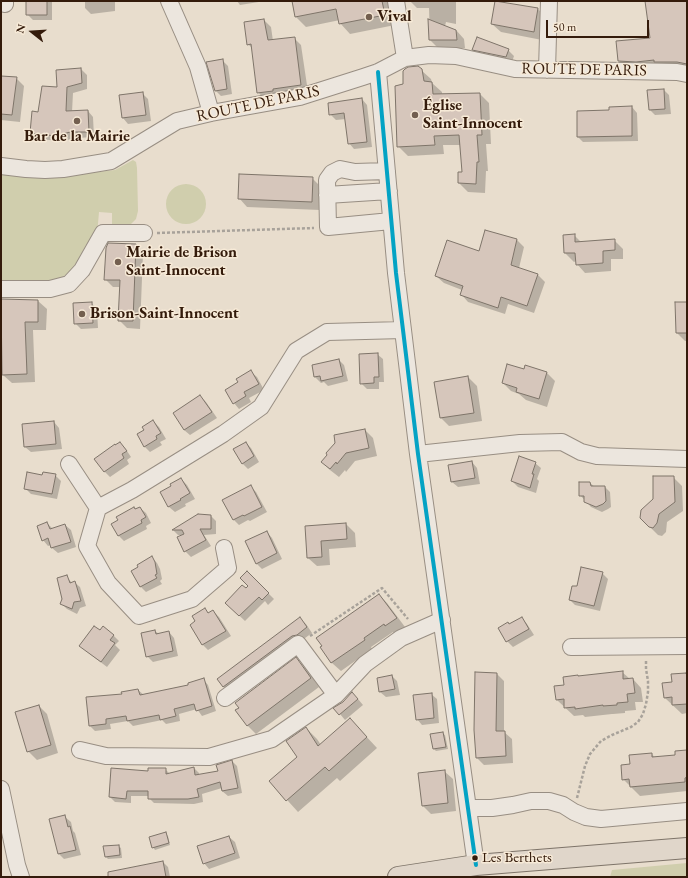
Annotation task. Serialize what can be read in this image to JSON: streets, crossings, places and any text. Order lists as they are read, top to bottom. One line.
{"streets":{"street":["ROUTE DE PARIS"]},"places":["Vival","Église Saint-Innocent","Bar de la Mairie","Mairie de Brison Saint-Innocent","Brison-Saint-Innocent","Les Berthets"],"scale_bar":"50 m","north":"left"}
